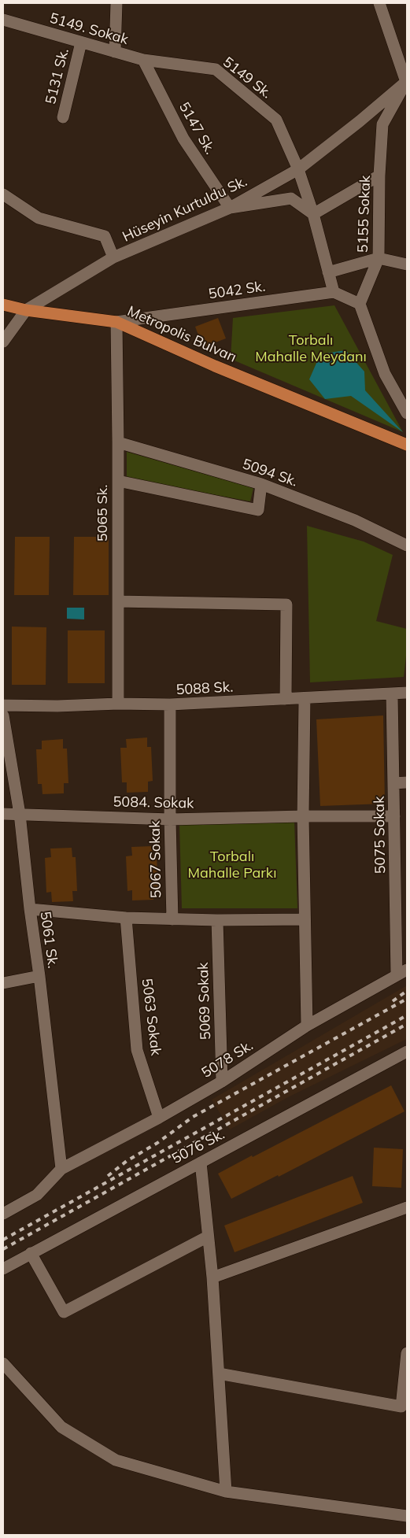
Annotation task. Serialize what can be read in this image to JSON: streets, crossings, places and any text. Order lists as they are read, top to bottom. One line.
{"streets":{"main road":["Metropolis Bulvarı"],"street":["5149. Sokak","5131 Sk.","5149 Sk.","5147 Sk.","Hüseyin Kurtuldu Sk.","5155 Sokak","5042 Sk.","5094 Sk.","5065 Sk.","5088 Sk.","5084. Sokak","5075 Sokak","5067 Sokak","5061 Sk.","5069 Sokak","5063 Sokak","5078 Sk.","5076 Sk."]},"crossings":[["5149. Sokak","5131 Sk."],["5149. Sokak","5149 Sk."],["5149. Sokak","5147 Sk."],["5149 Sk.","5147 Sk."],["5149 Sk.","Hüseyin Kurtuldu Sk."],["5149 Sk.","5042 Sk."],["5147 Sk.","Hüseyin Kurtuldu Sk."],["Hüseyin Kurtuldu Sk.","5155 Sokak"],["Hüseyin Kurtuldu Sk.","Metropolis Bulvarı"],["5042 Sk.","Metropolis Bulvarı"],["5042 Sk.","5065 Sk."],["Metropolis Bulvarı","5065 Sk."],["5094 Sk.","5065 Sk."],["5065 Sk.","5088 Sk."],["5088 Sk.","5075 Sokak"],["5088 Sk.","5067 Sokak"],["5084. Sokak","5075 Sokak"],["5084. Sokak","5067 Sokak"],["5084. Sokak","5061 Sk."],["5075 Sokak","5078 Sk."],["5061 Sk.","5078 Sk."],["5069 Sokak","5078 Sk."],["5063 Sokak","5078 Sk."]],"parks":["Torbalı Mahalle Meydanı","Torbalı Mahalle Parkı"]}
